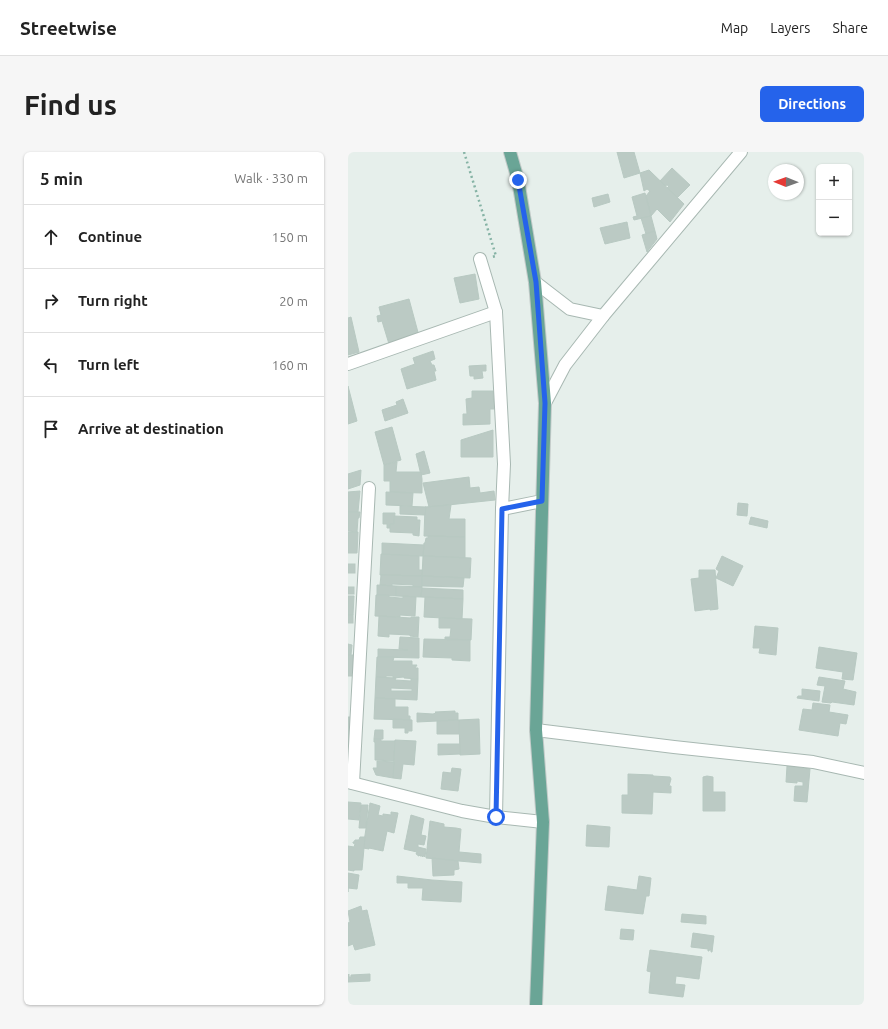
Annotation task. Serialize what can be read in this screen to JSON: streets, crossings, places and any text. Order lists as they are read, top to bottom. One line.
{"north":"left","page":{"header":"Streetwise","nav":["Map","Layers","Share"],"buttons":"Directions","title":"Find us","heading":["5 min","Walk · 330 m"],"map_buttons":["+","−"],"list":[["Continue","150 m"],["Turn right","20 m"],["Turn left","160 m"],"Arrive at destination"]}}
